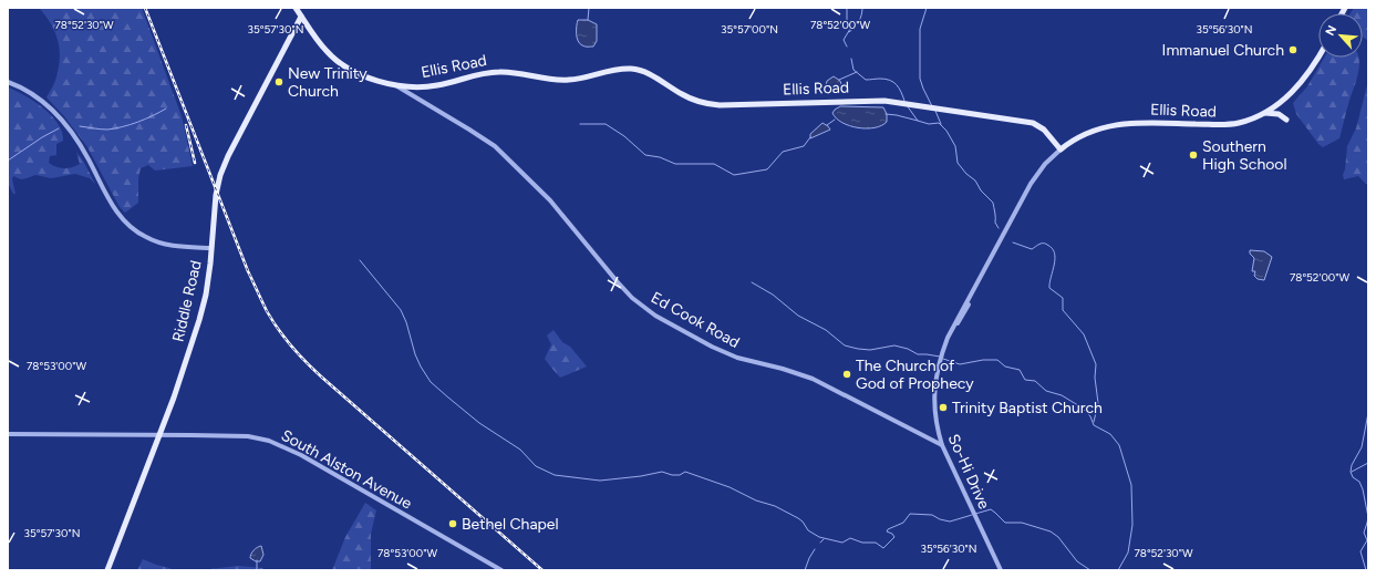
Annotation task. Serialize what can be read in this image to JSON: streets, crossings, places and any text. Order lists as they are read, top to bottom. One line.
{"streets":{"main road":["Ellis Road","Riddle Road"],"street":["Ed Cook Road","South Alston Avenue","So-Hi Drive"]},"crossings":[["Ellis Road","Riddle Road"],["Ellis Road","Ed Cook Road"],["Ellis Road","So-Hi Drive"],["Riddle Road","South Alston Avenue"],["Ed Cook Road","So-Hi Drive"]],"places":["Immanuel Church","New Trinity Church","Southern High School","The Church of God of Prophecy","Trinity Baptist Church","Bethel Chapel"],"north":"top left","coordinates":["78°52'30\"W","78°52'00\"W","35°57'30\"N","35°57'00\"N","35°56'30\"N","78°53'00\"W"]}
